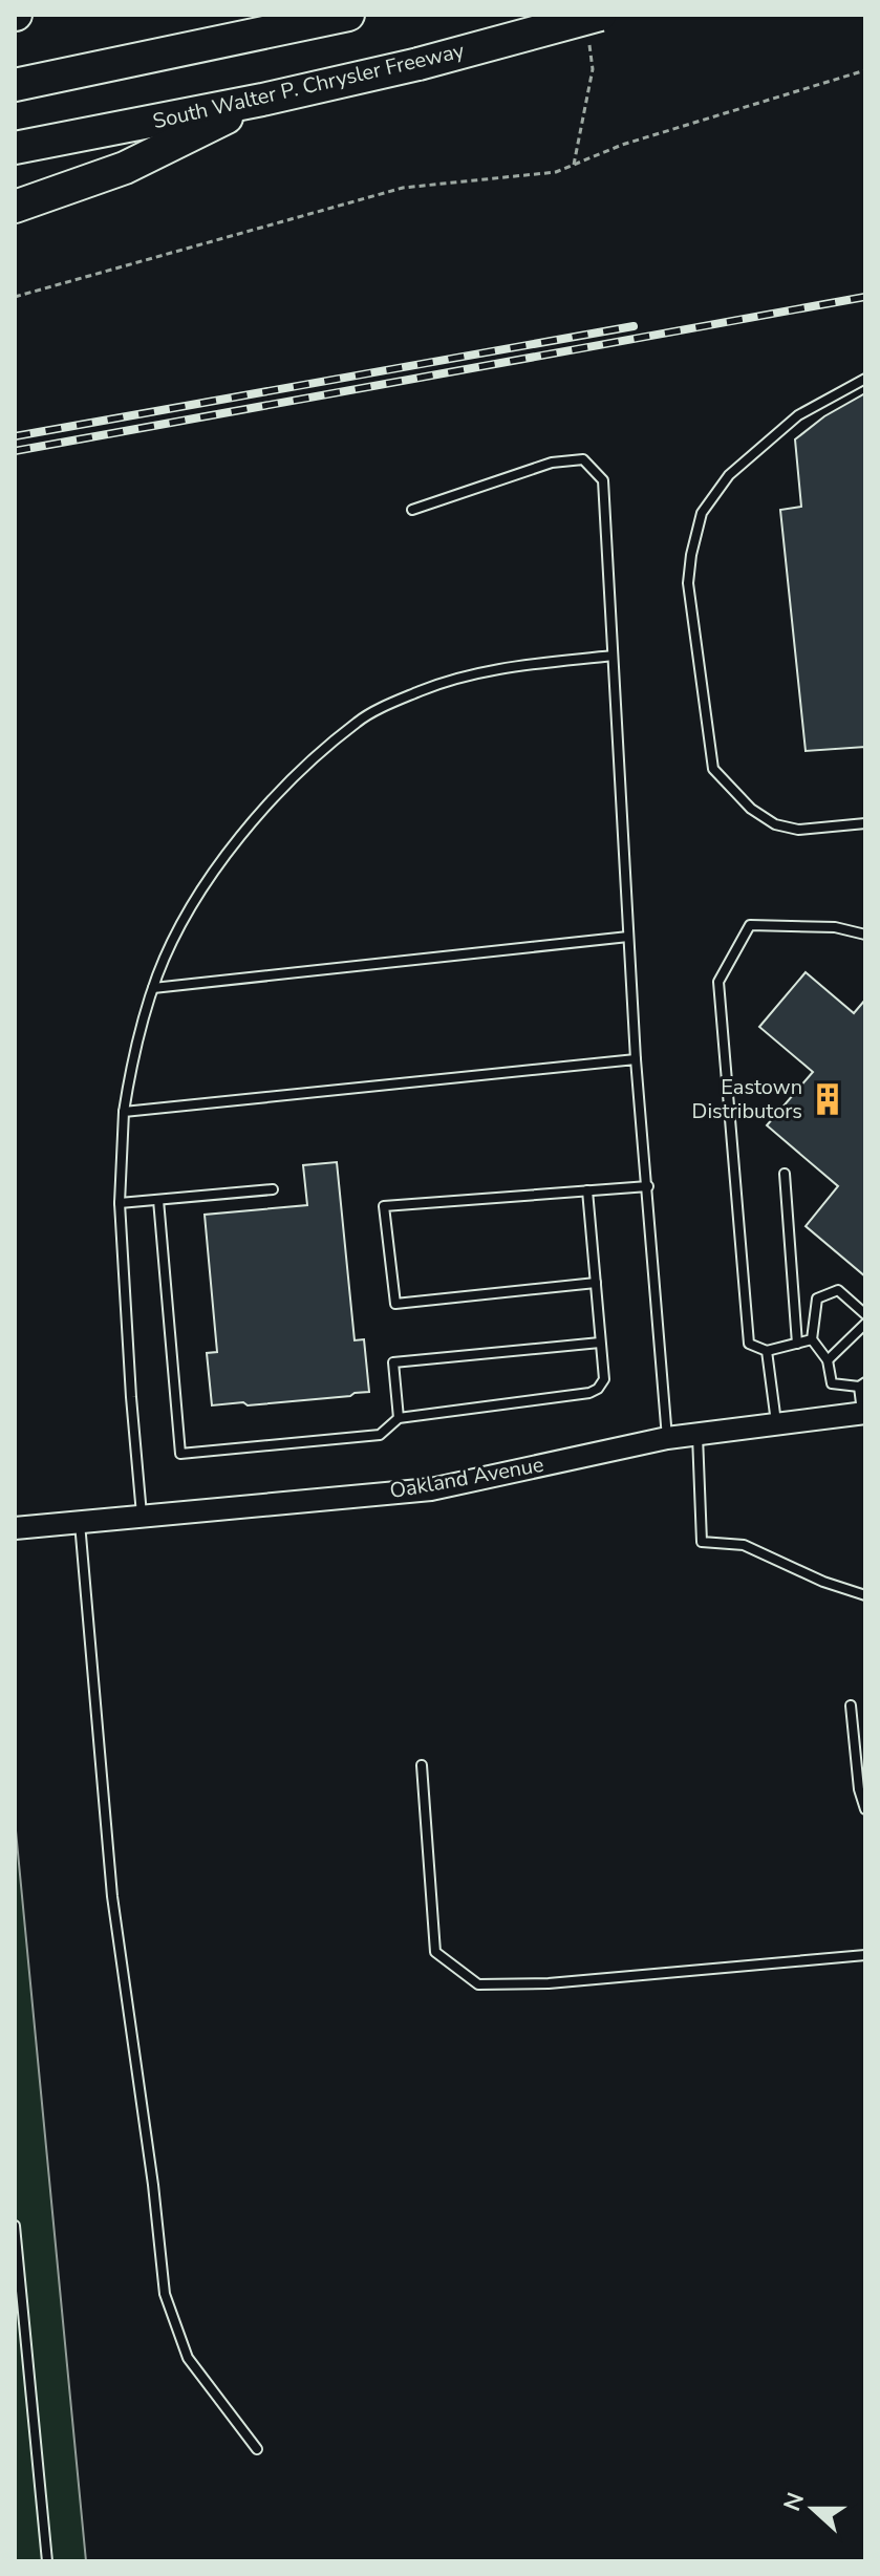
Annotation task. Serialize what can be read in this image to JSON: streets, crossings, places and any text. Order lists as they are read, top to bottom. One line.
{"streets":{"highway":["South Walter P. Chrysler Freeway"],"street":["Oakland Avenue"]},"places":{"building":["Eastown Distributors"]},"north":"left"}
